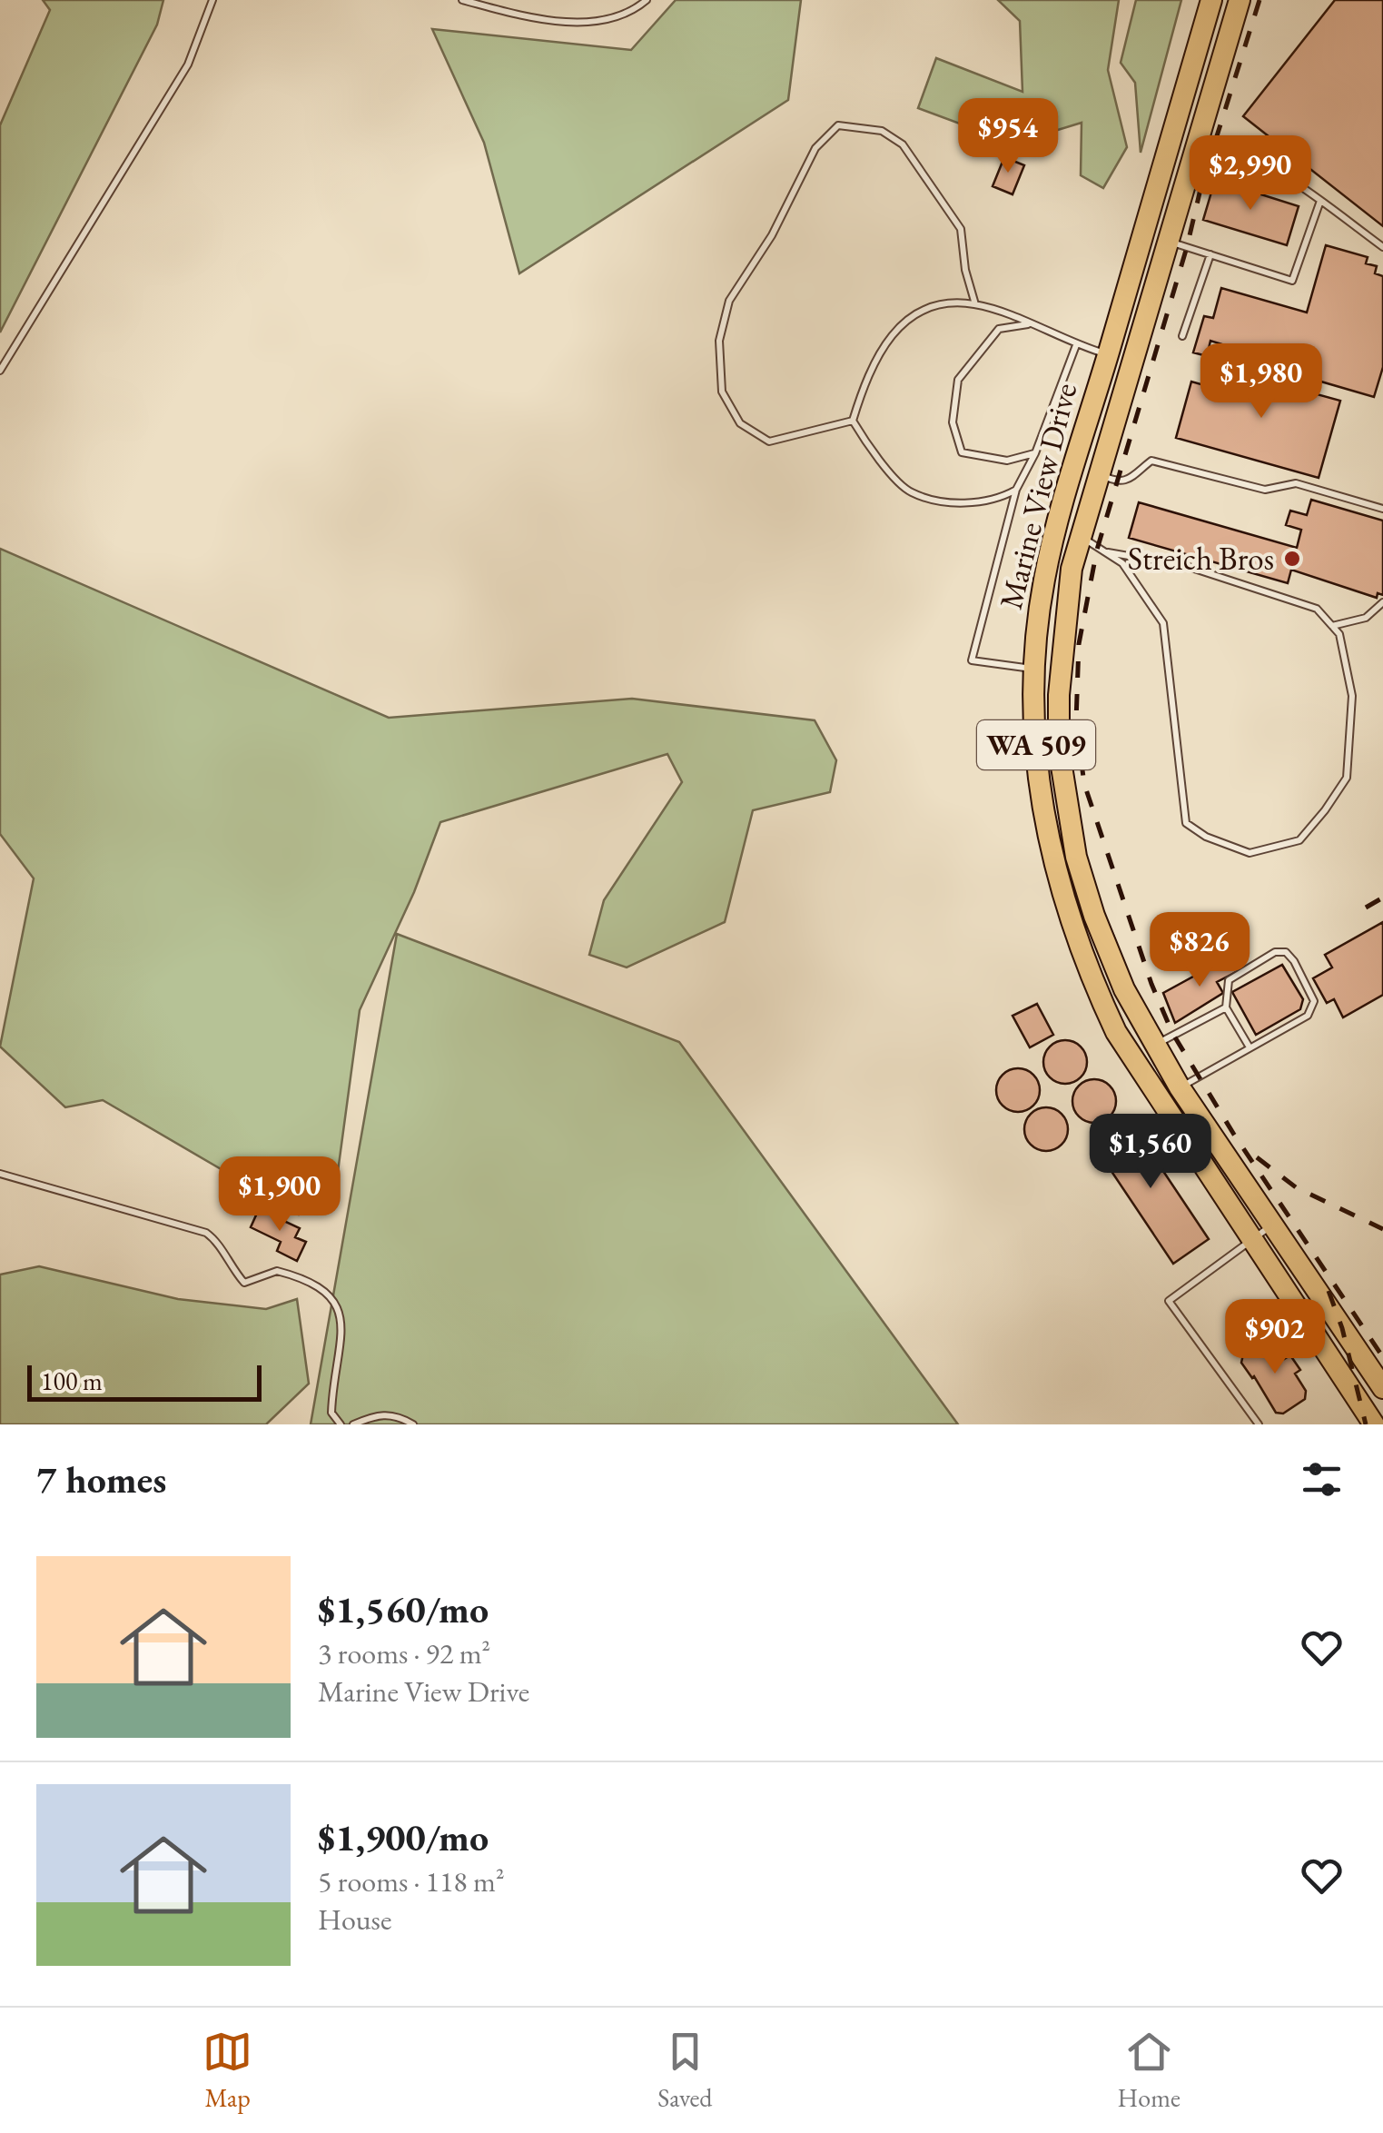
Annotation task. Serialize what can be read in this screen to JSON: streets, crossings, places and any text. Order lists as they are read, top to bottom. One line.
{"streets":{"main road":["Marine View Drive","WA 509"]},"places":["Streich Bros"],"scale_bar":"100 m","page":{"price":["$954","$2,990","$1,980","$826","$1,560","$1,900","$902"],"scale":"100 m","heading":"7 homes","list":[{"name":"$1,560/mo","note":"3 rooms · 92 m² · Marine View Drive"},{"name":"$1,900/mo","note":"5 rooms · 118 m² · House"}],"tabs":["Map","Saved","Home"]}}
